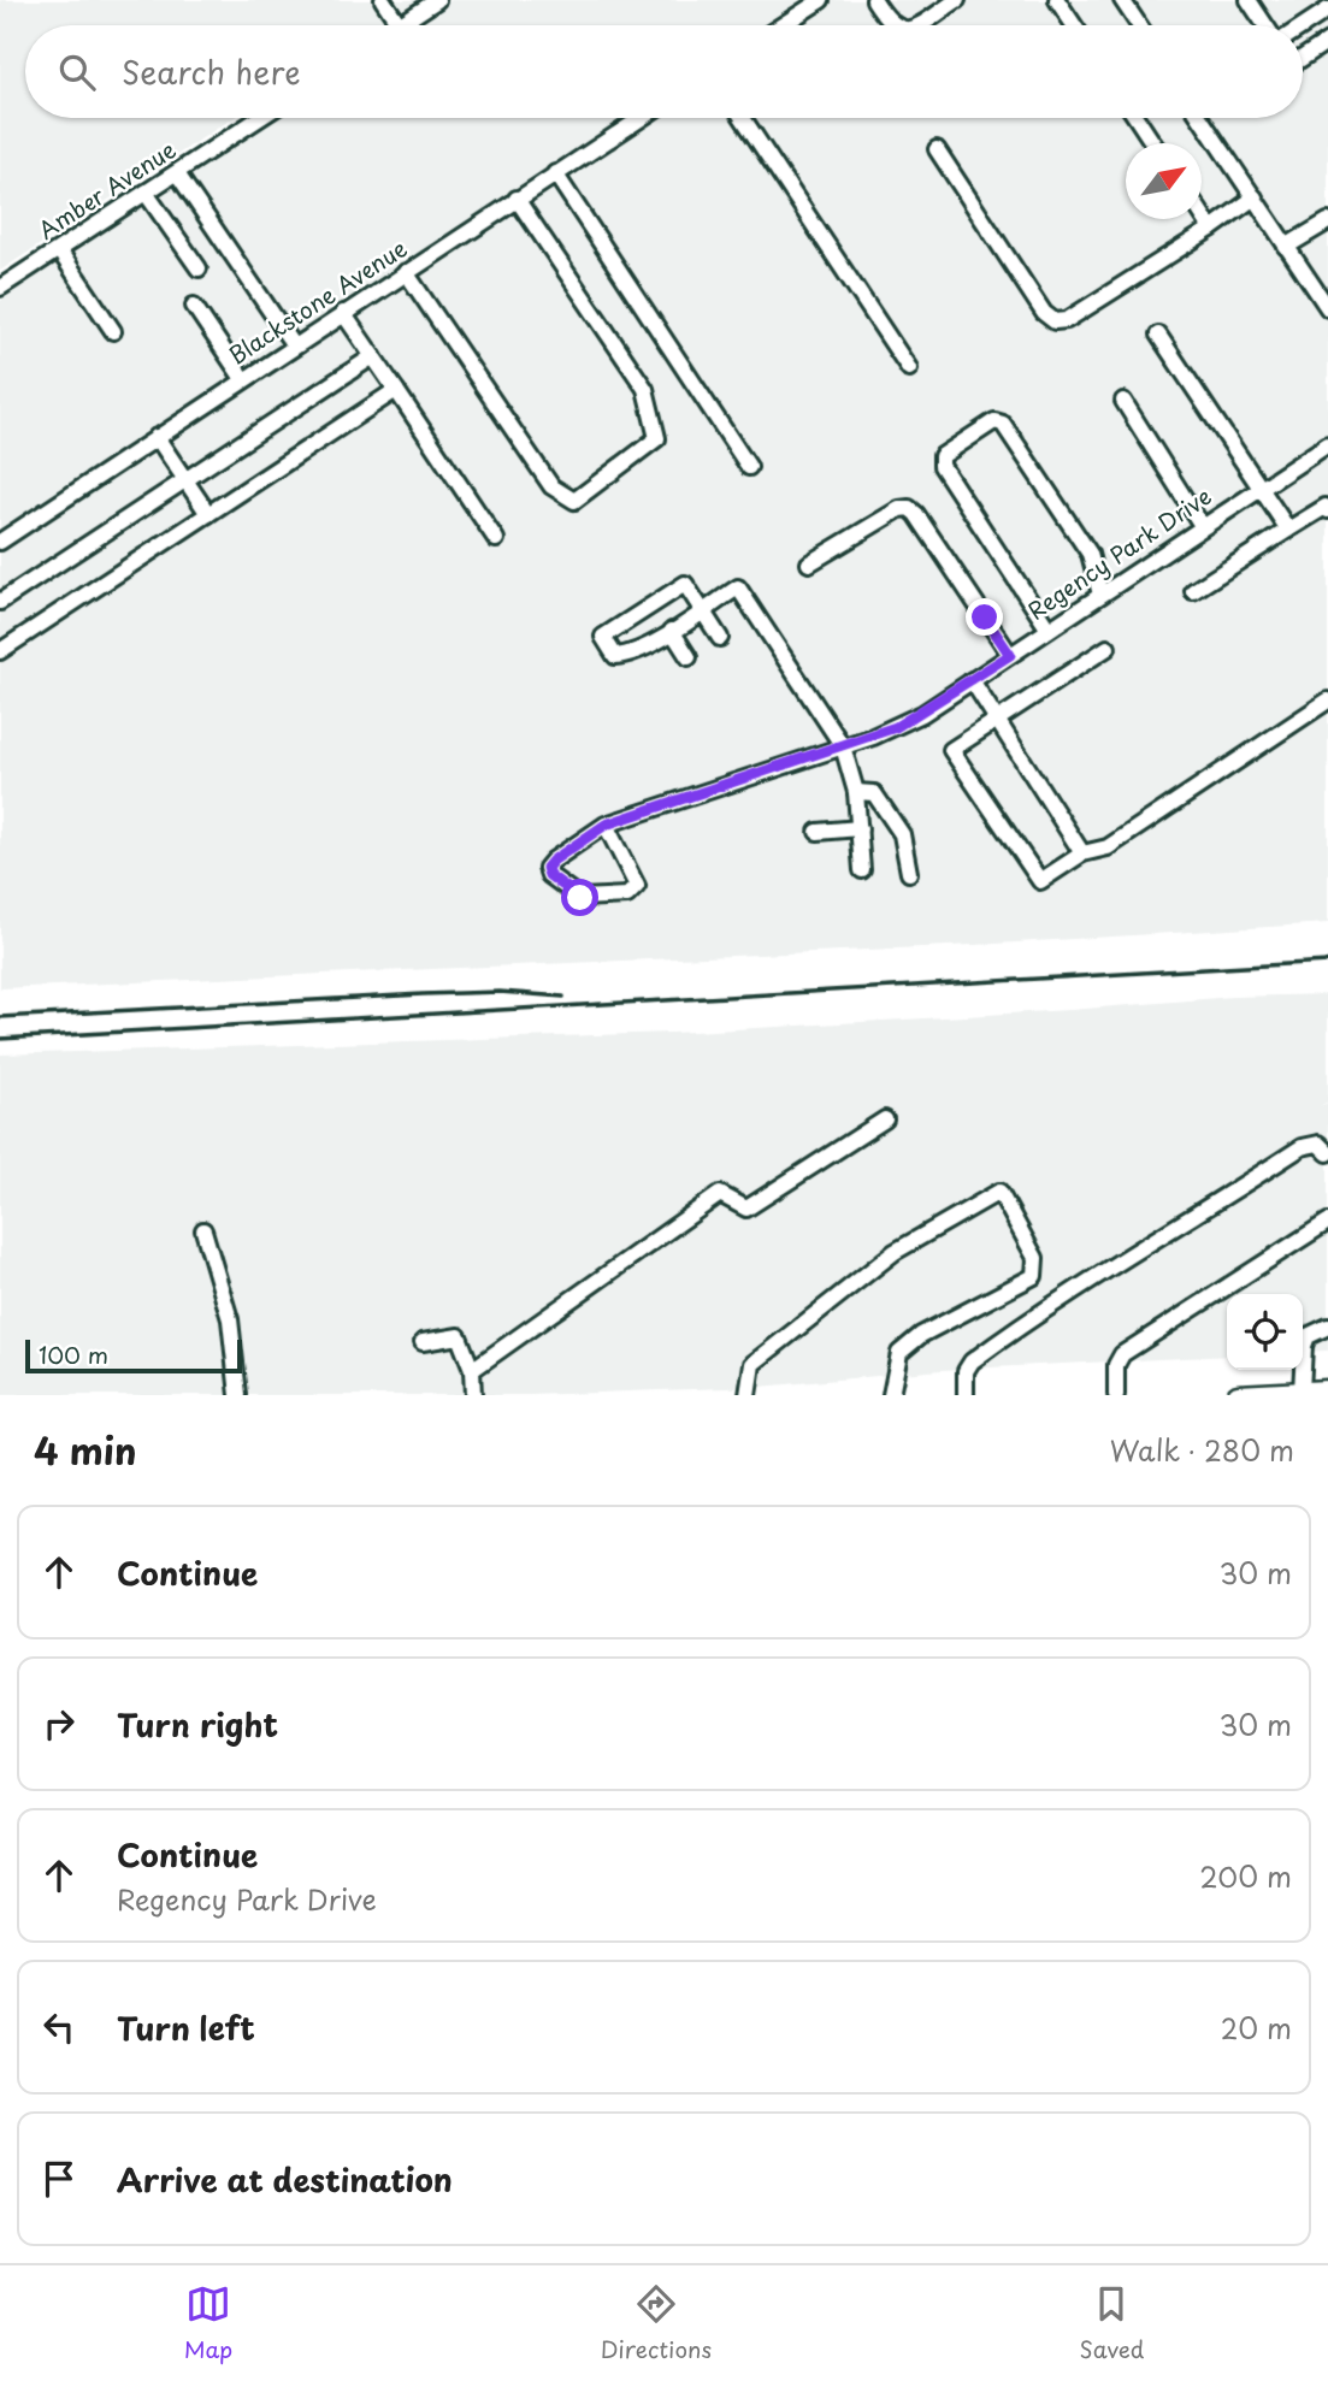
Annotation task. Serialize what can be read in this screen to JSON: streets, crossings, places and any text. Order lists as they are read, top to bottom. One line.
{"streets":{"street":["Amber Avenue","Blackstone Avenue","Regency Park Drive"]},"scale_bar":"100 m","north":"top right","page":{"search":"Search here","scale":"100 m","heading":["4 min","Walk · 280 m"],"list":[["Continue","30 m"],["Turn right","30 m"],["Continue","Regency Park Drive","200 m"],["Turn left","20 m"],"Arrive at destination"],"nav":["Map","Directions","Saved"]}}
